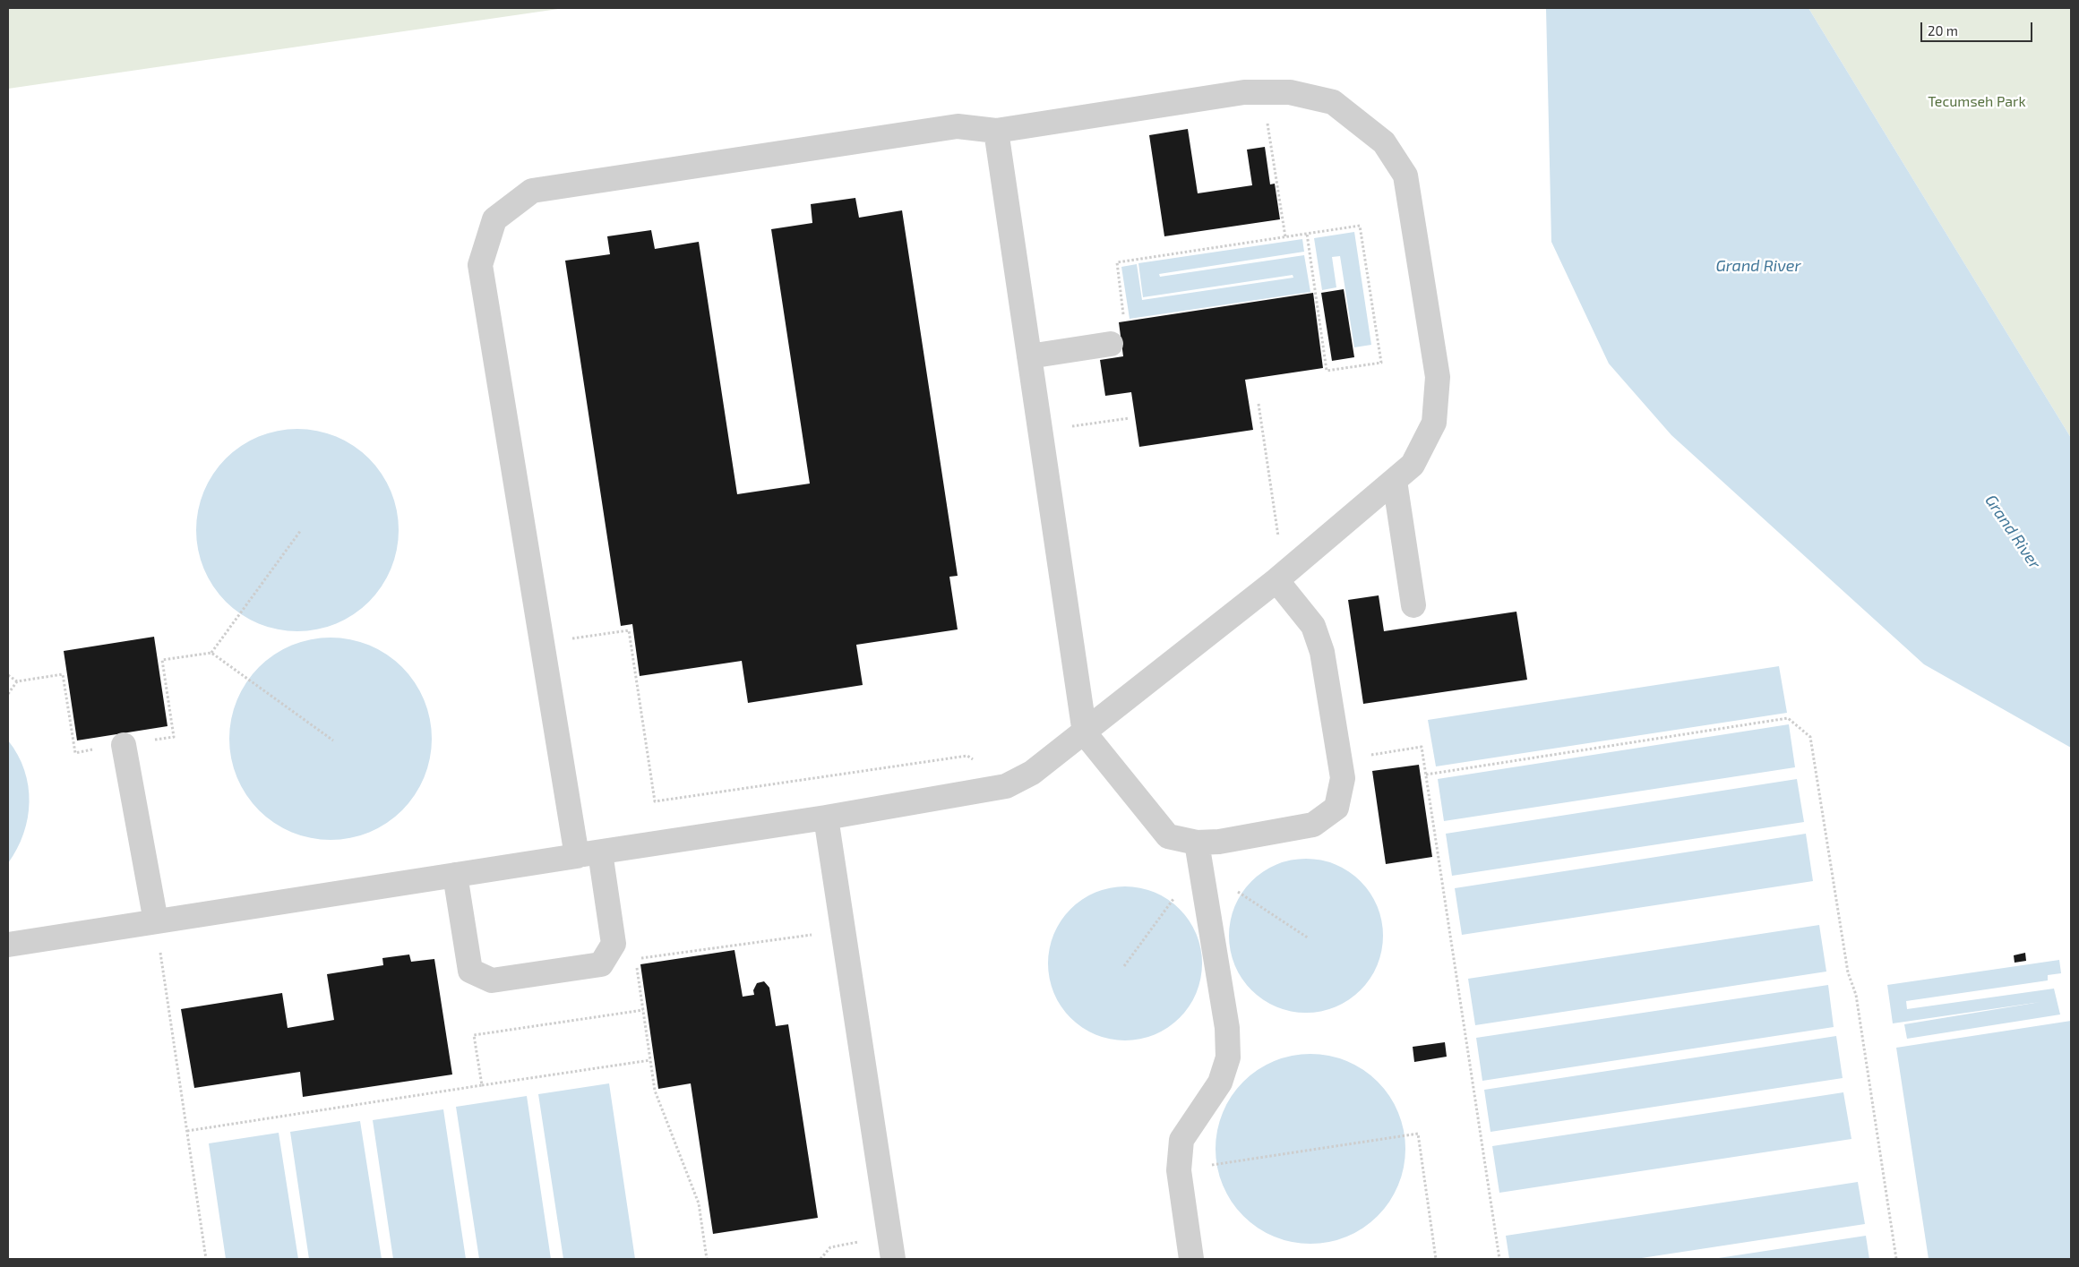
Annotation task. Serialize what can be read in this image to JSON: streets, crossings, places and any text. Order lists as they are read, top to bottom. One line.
{"water":["Grand River"],"parks":["Tecumseh Park"],"scale_bar":"20 m"}
